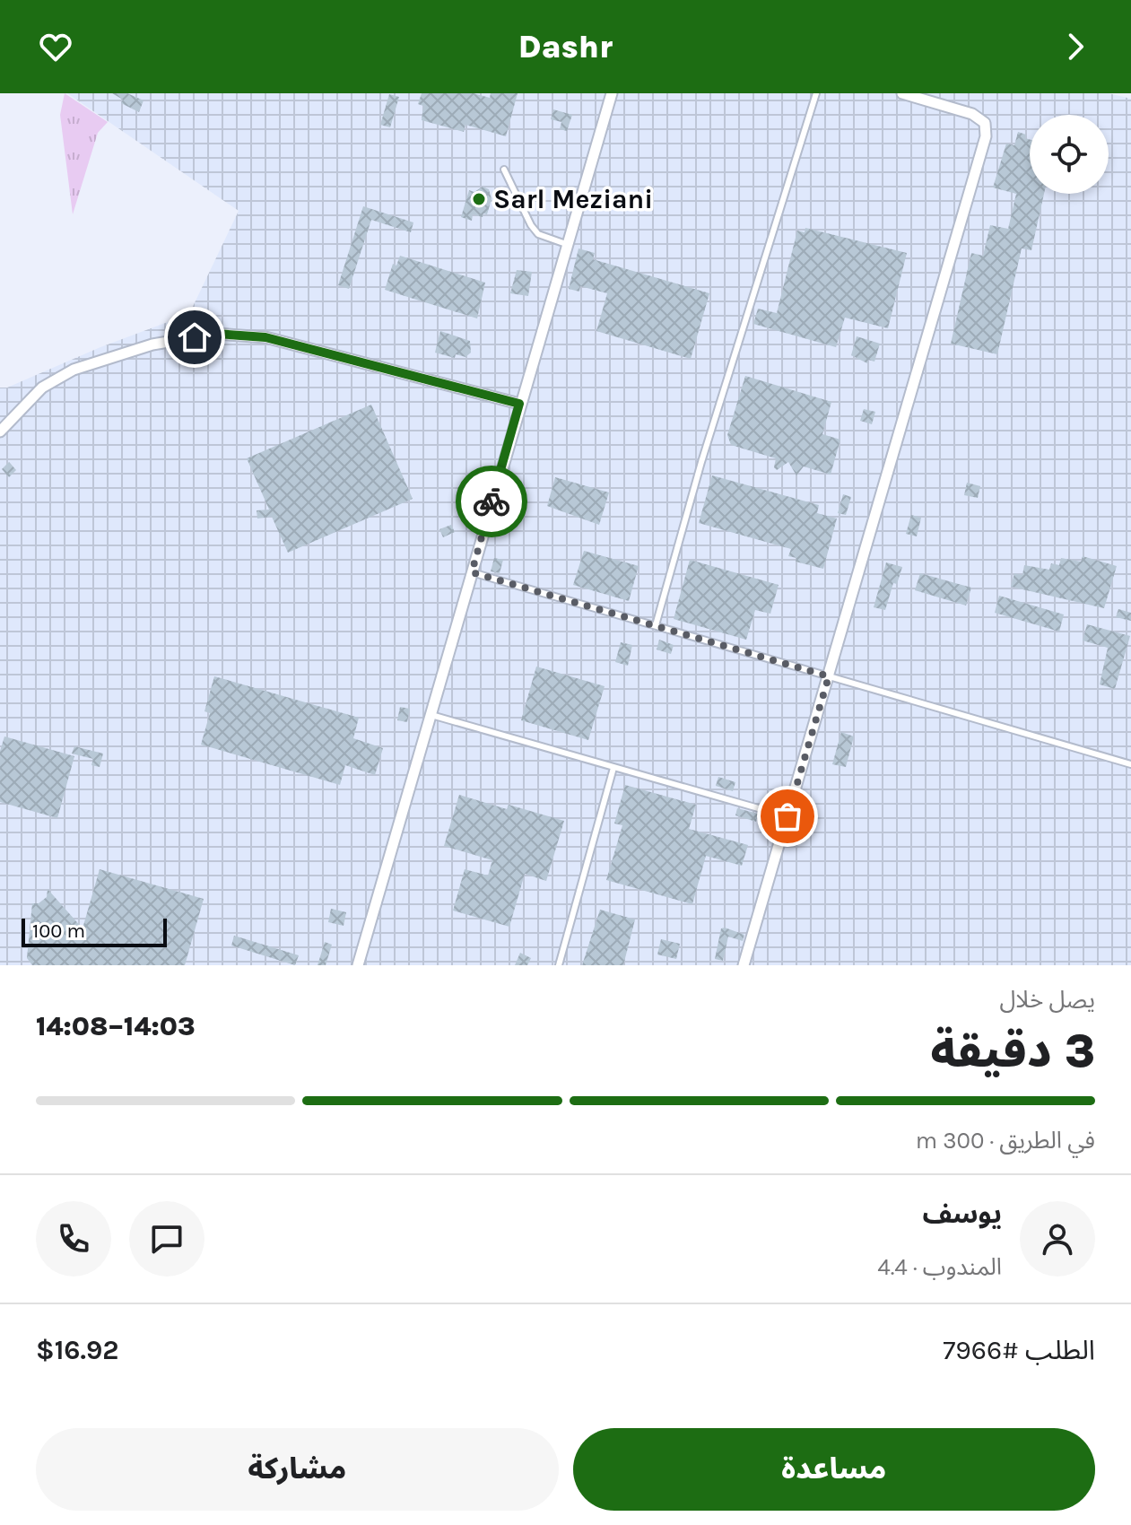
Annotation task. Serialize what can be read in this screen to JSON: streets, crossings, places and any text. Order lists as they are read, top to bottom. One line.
{"places":["Sarl Meziani"],"scale_bar":"100 m","page":{"header":"Dashr","scale":"100 m","heading":["3 دقيقة","يصل خلال","14:03–14:08"],"panel":["يوسف","المندوب · 4.4","الطلب #7966","$16.92"],"bar":"في الطريق · 300 m","buttons":["مساعدة","مشاركة"]}}
